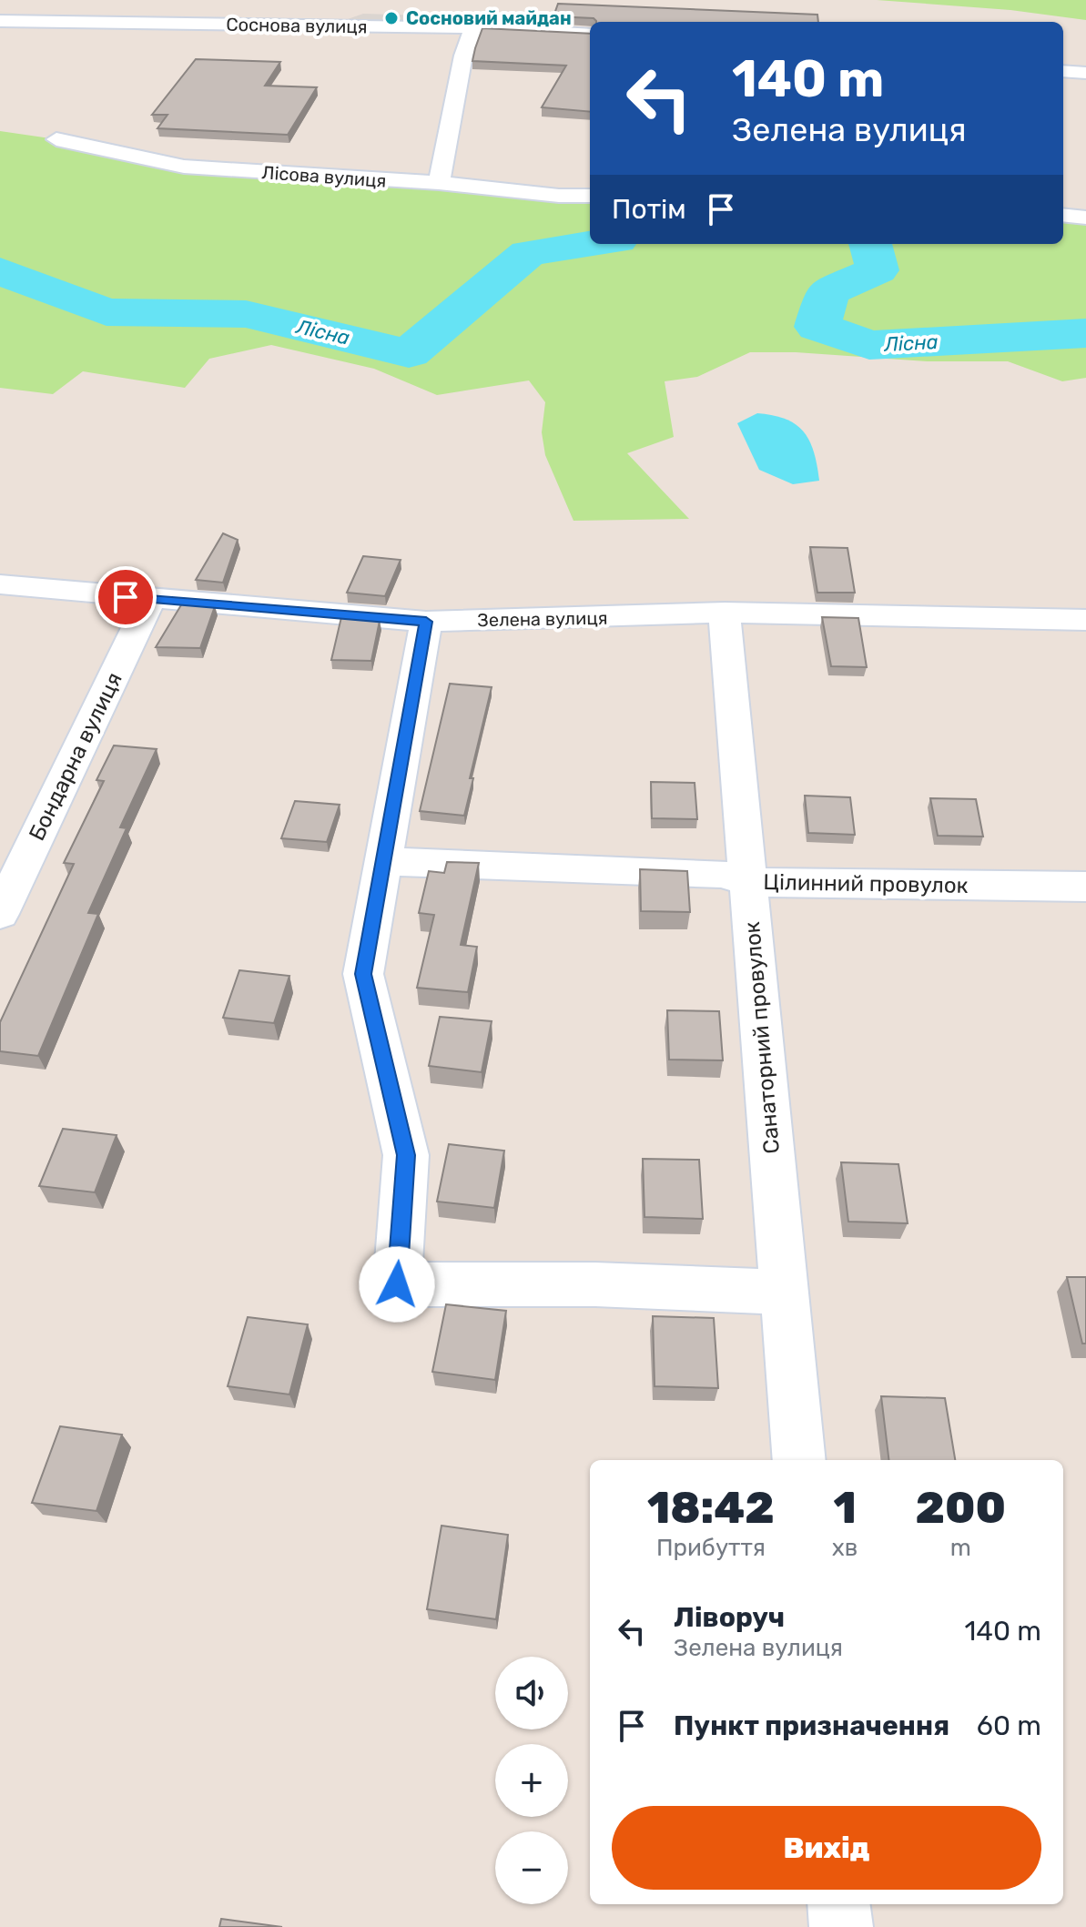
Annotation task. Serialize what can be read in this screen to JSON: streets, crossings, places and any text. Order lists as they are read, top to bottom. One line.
{"streets":{"street":["Соснова вулиця","Лісова вулиця","Зелена вулиця","Бондарна вулиця","Цілинний провулок","Санаторний провулок"]},"crossings":[["Зелена вулиця","Бондарна вулиця"],["Зелена вулиця","Санаторний провулок"],["Цілинний провулок","Санаторний провулок"]],"water":["Лісна"],"places":["Сосновий майдан"],"page":{"turn":["140 m","Зелена вулиця"],"then":"Потім","eta":["18:42","Прибуття","1","хв","200","m"],"list":[{"name":"Ліворуч","note":"Зелена вулиця","value":"140 m"},{"name":"Пункт призначення","value":"60 m"}],"map_buttons":["+","−"],"buttons":"Вихід"}}
